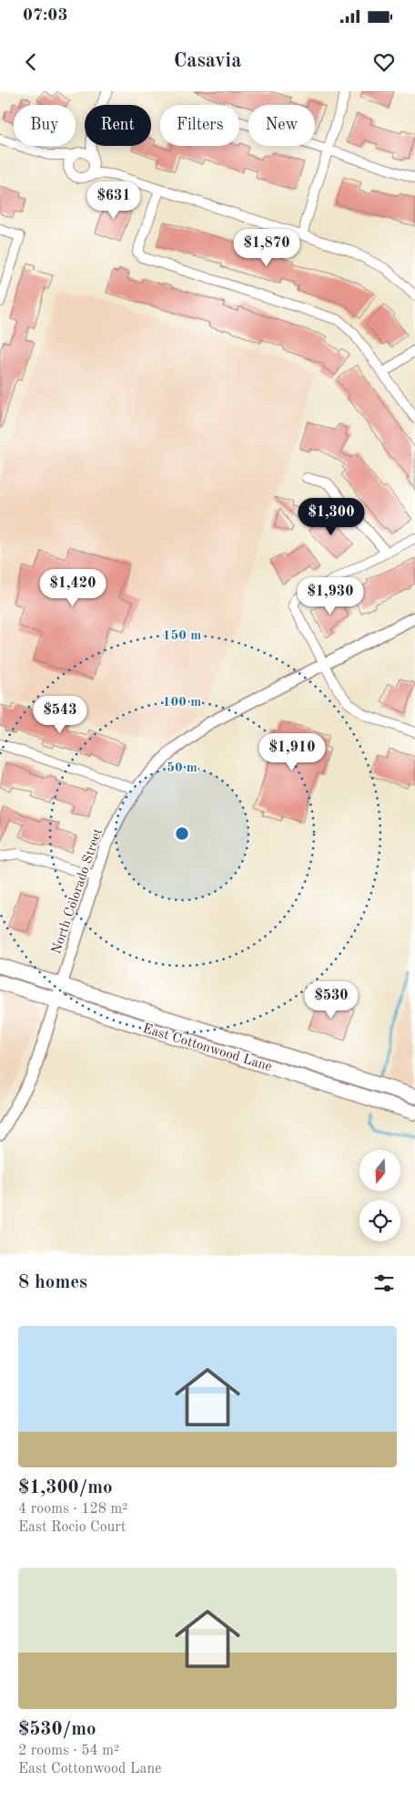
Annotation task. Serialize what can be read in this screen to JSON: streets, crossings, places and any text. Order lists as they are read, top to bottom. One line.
{"streets":{"main road":["East Cottonwood Lane"],"street":["North Colorado Street"]},"crossings":[["North Colorado Street","East Cottonwood Lane"]],"north":"bottom","page":{"status":"07:03","header":"Casavia","chip":["Buy","Rent","Filters","New"],"price":["$631","$1,870","$1,300","$1,420","$1,930","$543","$1,910","$530"],"heading":"8 homes","list":[{"name":"$1,300/mo","note":"4 rooms · 128 m² · East Rocio Court"},{"name":"$530/mo","note":"2 rooms · 54 m² · East Cottonwood Lane"}]},"rings":["150 m","100 m","50 m"]}
